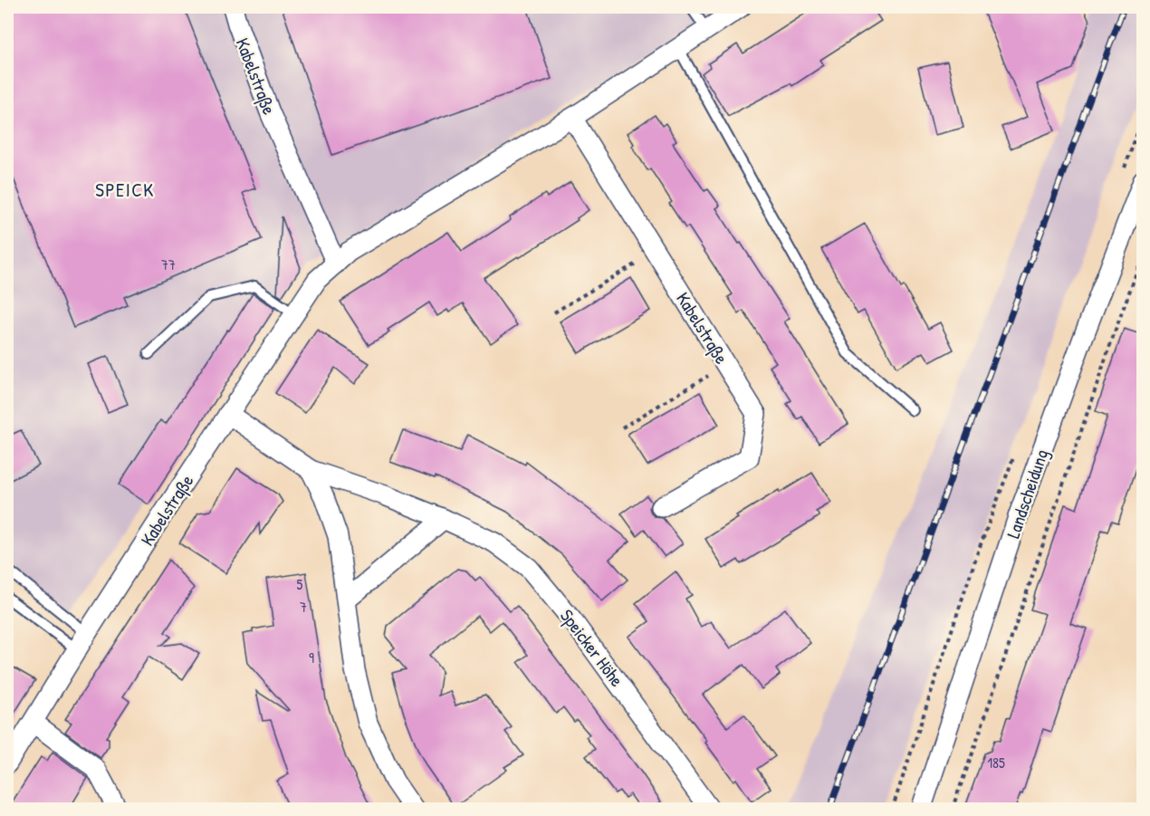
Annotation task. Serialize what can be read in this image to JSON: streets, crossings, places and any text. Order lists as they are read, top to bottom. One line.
{"streets":{"street":["Kabelstraße","Landscheidung","Speicker Höhe"]},"crossings":[["Kabelstraße","Speicker Höhe"]],"districts":["SPEICK"],"house_numbers":["77","5","7","9","185"]}
